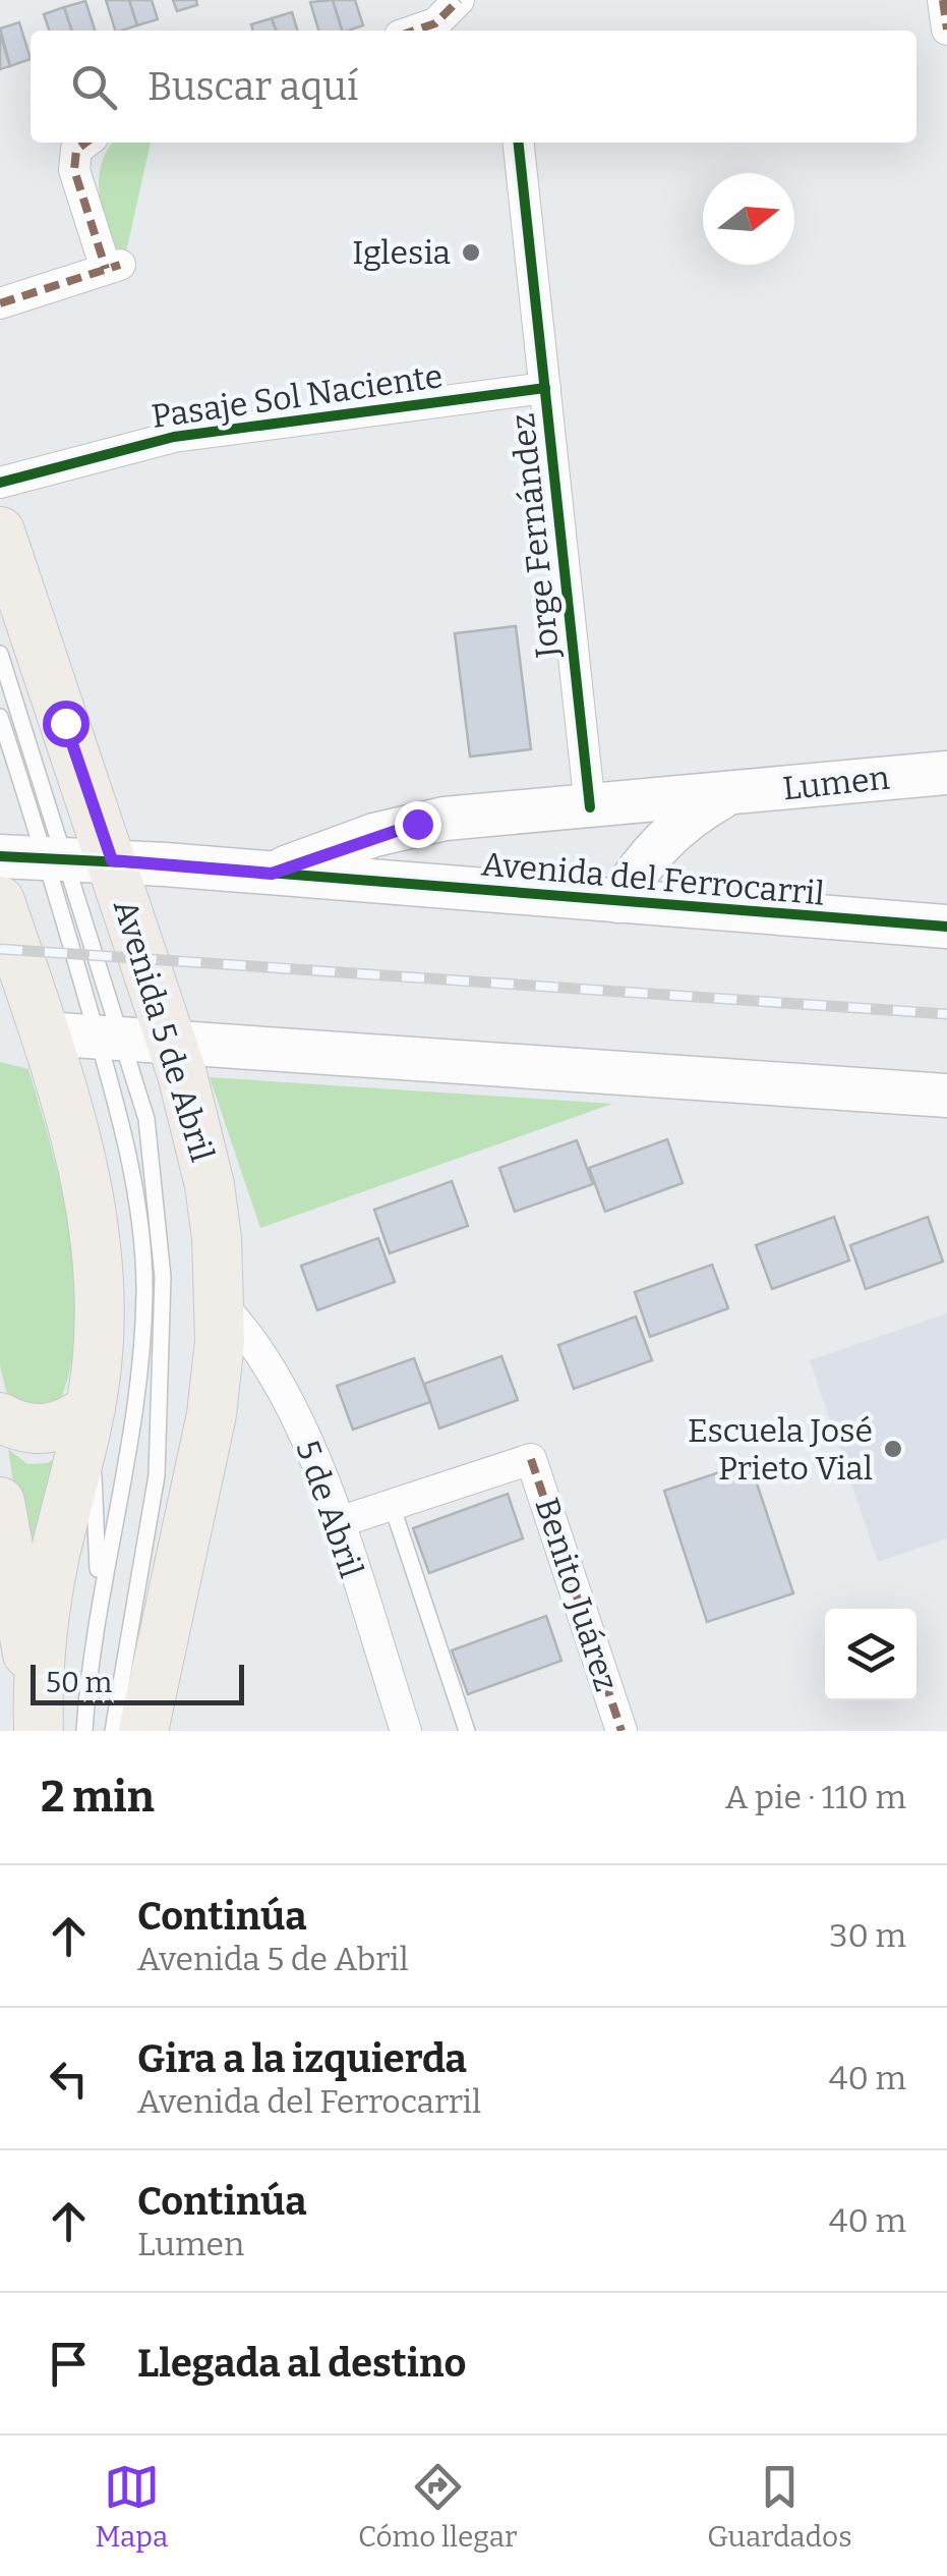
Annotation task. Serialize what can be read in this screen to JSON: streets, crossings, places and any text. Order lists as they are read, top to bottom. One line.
{"streets":{"main road":["Avenida 5 de Abril"],"street":["Pasaje Sol Naciente","Jorge Fernández","Lumen","Avenida del Ferrocarril","5 de Abril","Benito Juárez"]},"crossings":[["Pasaje Sol Naciente","Jorge Fernández"],["Jorge Fernández","Lumen"],["Lumen","Avenida del Ferrocarril"],["Avenida del Ferrocarril","Avenida 5 de Abril"],["Avenida 5 de Abril","5 de Abril"]],"places":["Iglesia","Escuela José Prieto Vial"],"scale_bar":"50 m","north":"right","page":{"search":"Buscar aquí","scale":"50 m","heading":["2 min","A pie · 110 m"],"list":[["Continúa","Avenida 5 de Abril","30 m"],["Gira a la izquierda","Avenida del Ferrocarril","40 m"],["Continúa","Lumen","40 m"],"Llegada al destino"],"nav":["Mapa","Cómo llegar","Guardados"]}}
